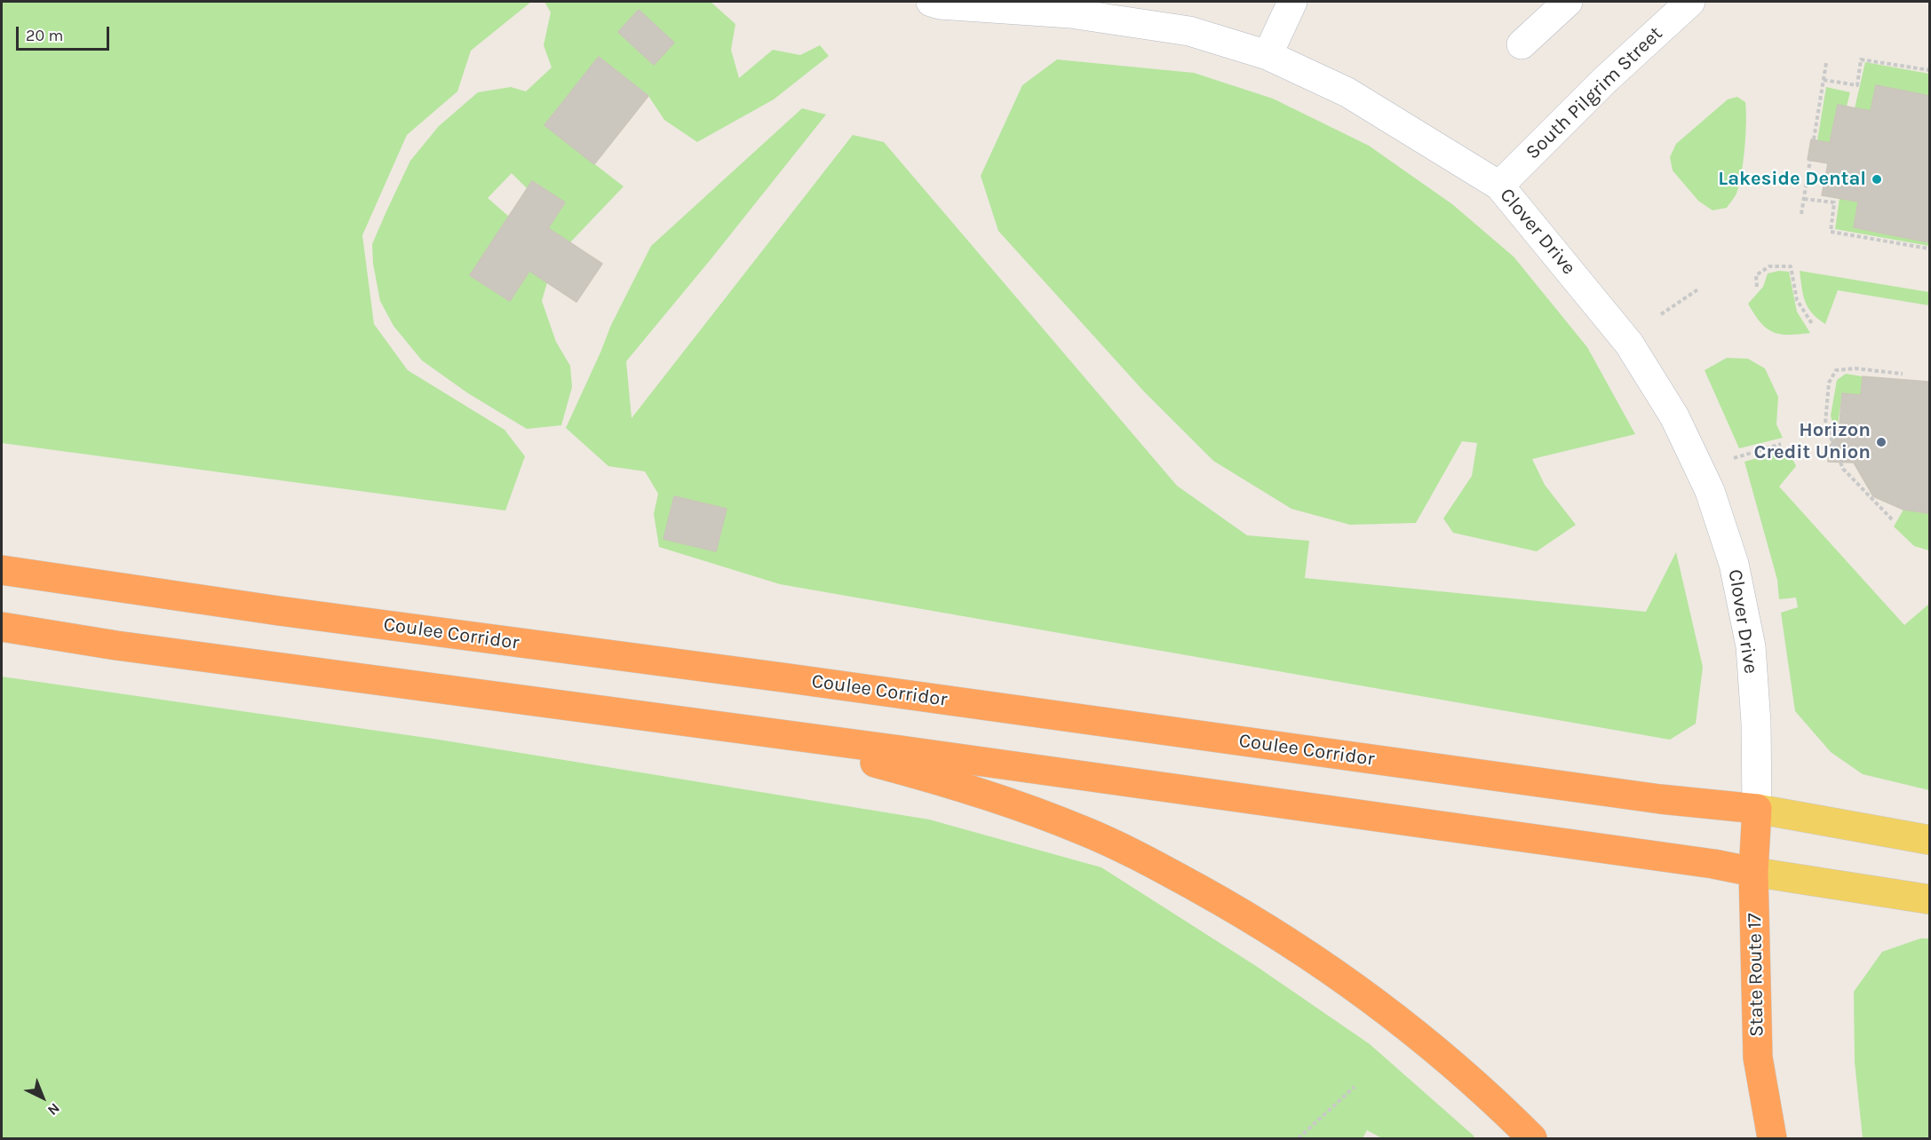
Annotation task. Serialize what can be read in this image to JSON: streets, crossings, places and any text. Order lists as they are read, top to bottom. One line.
{"streets":{"highway":["Coulee Corridor","State Route 17"],"street":["South Pilgrim Street","Clover Drive"]},"crossings":[["South Pilgrim Street","Clover Drive"],["Clover Drive","Coulee Corridor"],["Clover Drive","State Route 17"],["Coulee Corridor","State Route 17"]],"places":["Lakeside Dental","Horizon Credit Union"],"scale_bar":"20 m","north":"bottom right"}
